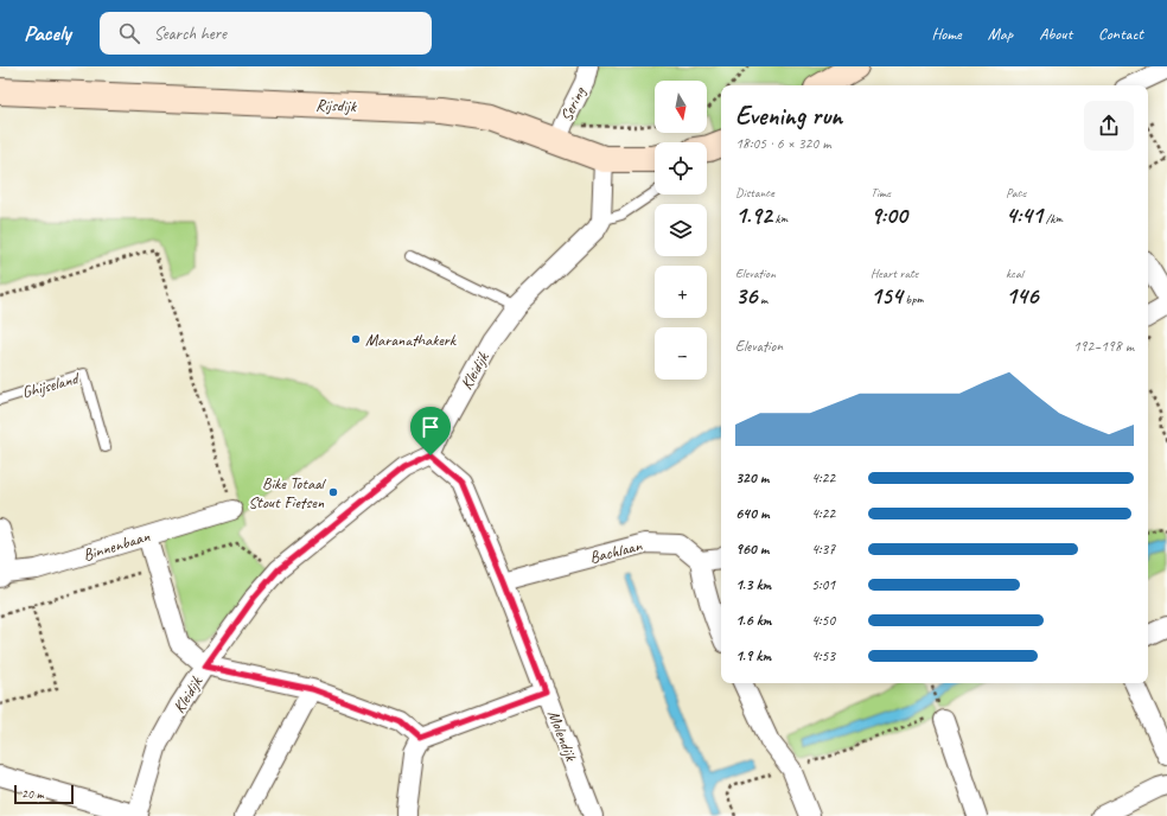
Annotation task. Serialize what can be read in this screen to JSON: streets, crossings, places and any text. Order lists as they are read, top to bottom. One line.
{"streets":{"street":["Sering","Rijsdijk","Kleidijk","Binnenbaan","Bachlaan","Molendijk"],"lane":["Ghijseland"]},"crossings":[["Sering","Rijsdijk"],["Kleidijk","Molendijk"],["Bachlaan","Molendijk"]],"places":["Maranathakerk","Bike Totaal Stout Fietsen"],"scale_bar":"20 m","north":"bottom","page":{"header":"Pacely","search":"Search here","nav":["Home","Map","About","Contact"],"map_buttons":["+","−"],"heading":["Evening run","18:05 · 6 × 320 m"],"stats":[["Distance","1.92 km"],["Time","9:00"],["Pace","4:41 /km"],["Elevation","36 m"],["Heart rate","154 bpm"],["kcal","146"]],"chart":["Elevation","192–198 m"],"list":[{"name":"320 m","note":"4:22"},{"name":"640 m","note":"4:22"},{"name":"960 m","note":"4:37"},{"name":"1.3 km","note":"5:01"},{"name":"1.6 km","note":"4:50"},{"name":"1.9 km","note":"4:53"}],"scale":"20 m"}}
